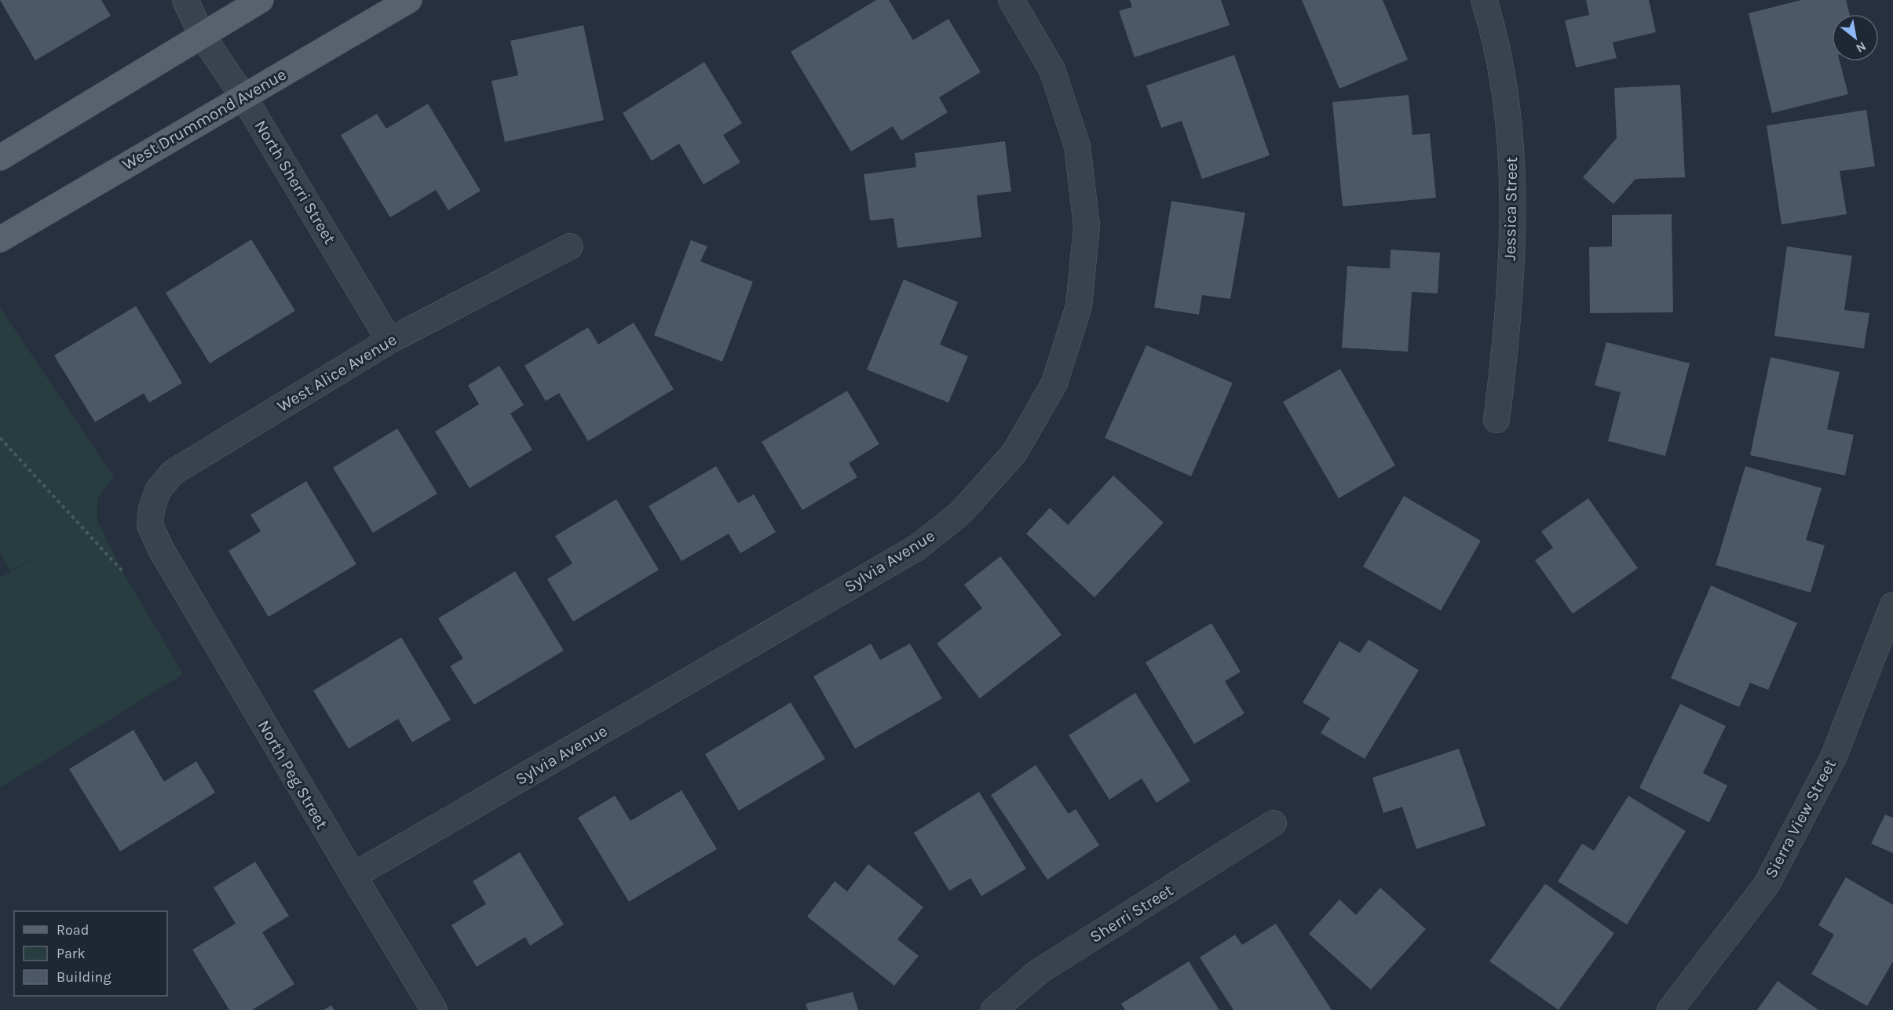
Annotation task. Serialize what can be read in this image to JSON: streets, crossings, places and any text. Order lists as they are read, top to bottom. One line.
{"streets":{"main road":["West Drummond Avenue"],"street":["North Sherri Street","Jessica Street","West Alice Avenue","Sylvia Avenue","North Peg Street","Sierra View Street","Sherri Street"]},"crossings":[["West Drummond Avenue","North Sherri Street"],["North Sherri Street","West Alice Avenue"],["West Alice Avenue","North Peg Street"],["Sylvia Avenue","North Peg Street"]],"legend":["Road","Park","Building"],"north":"bottom right"}
